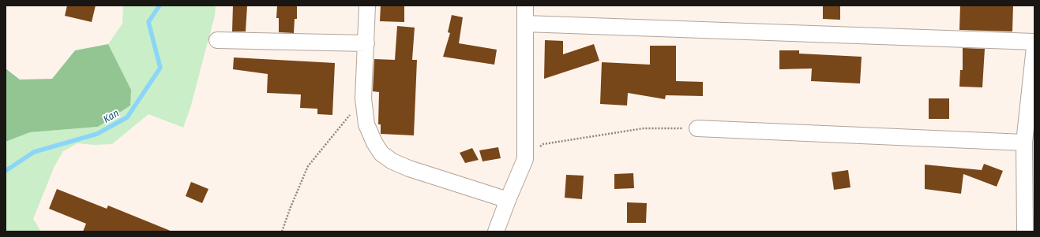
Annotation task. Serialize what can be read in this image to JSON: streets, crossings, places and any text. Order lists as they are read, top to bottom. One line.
{"water":["Kan"]}
